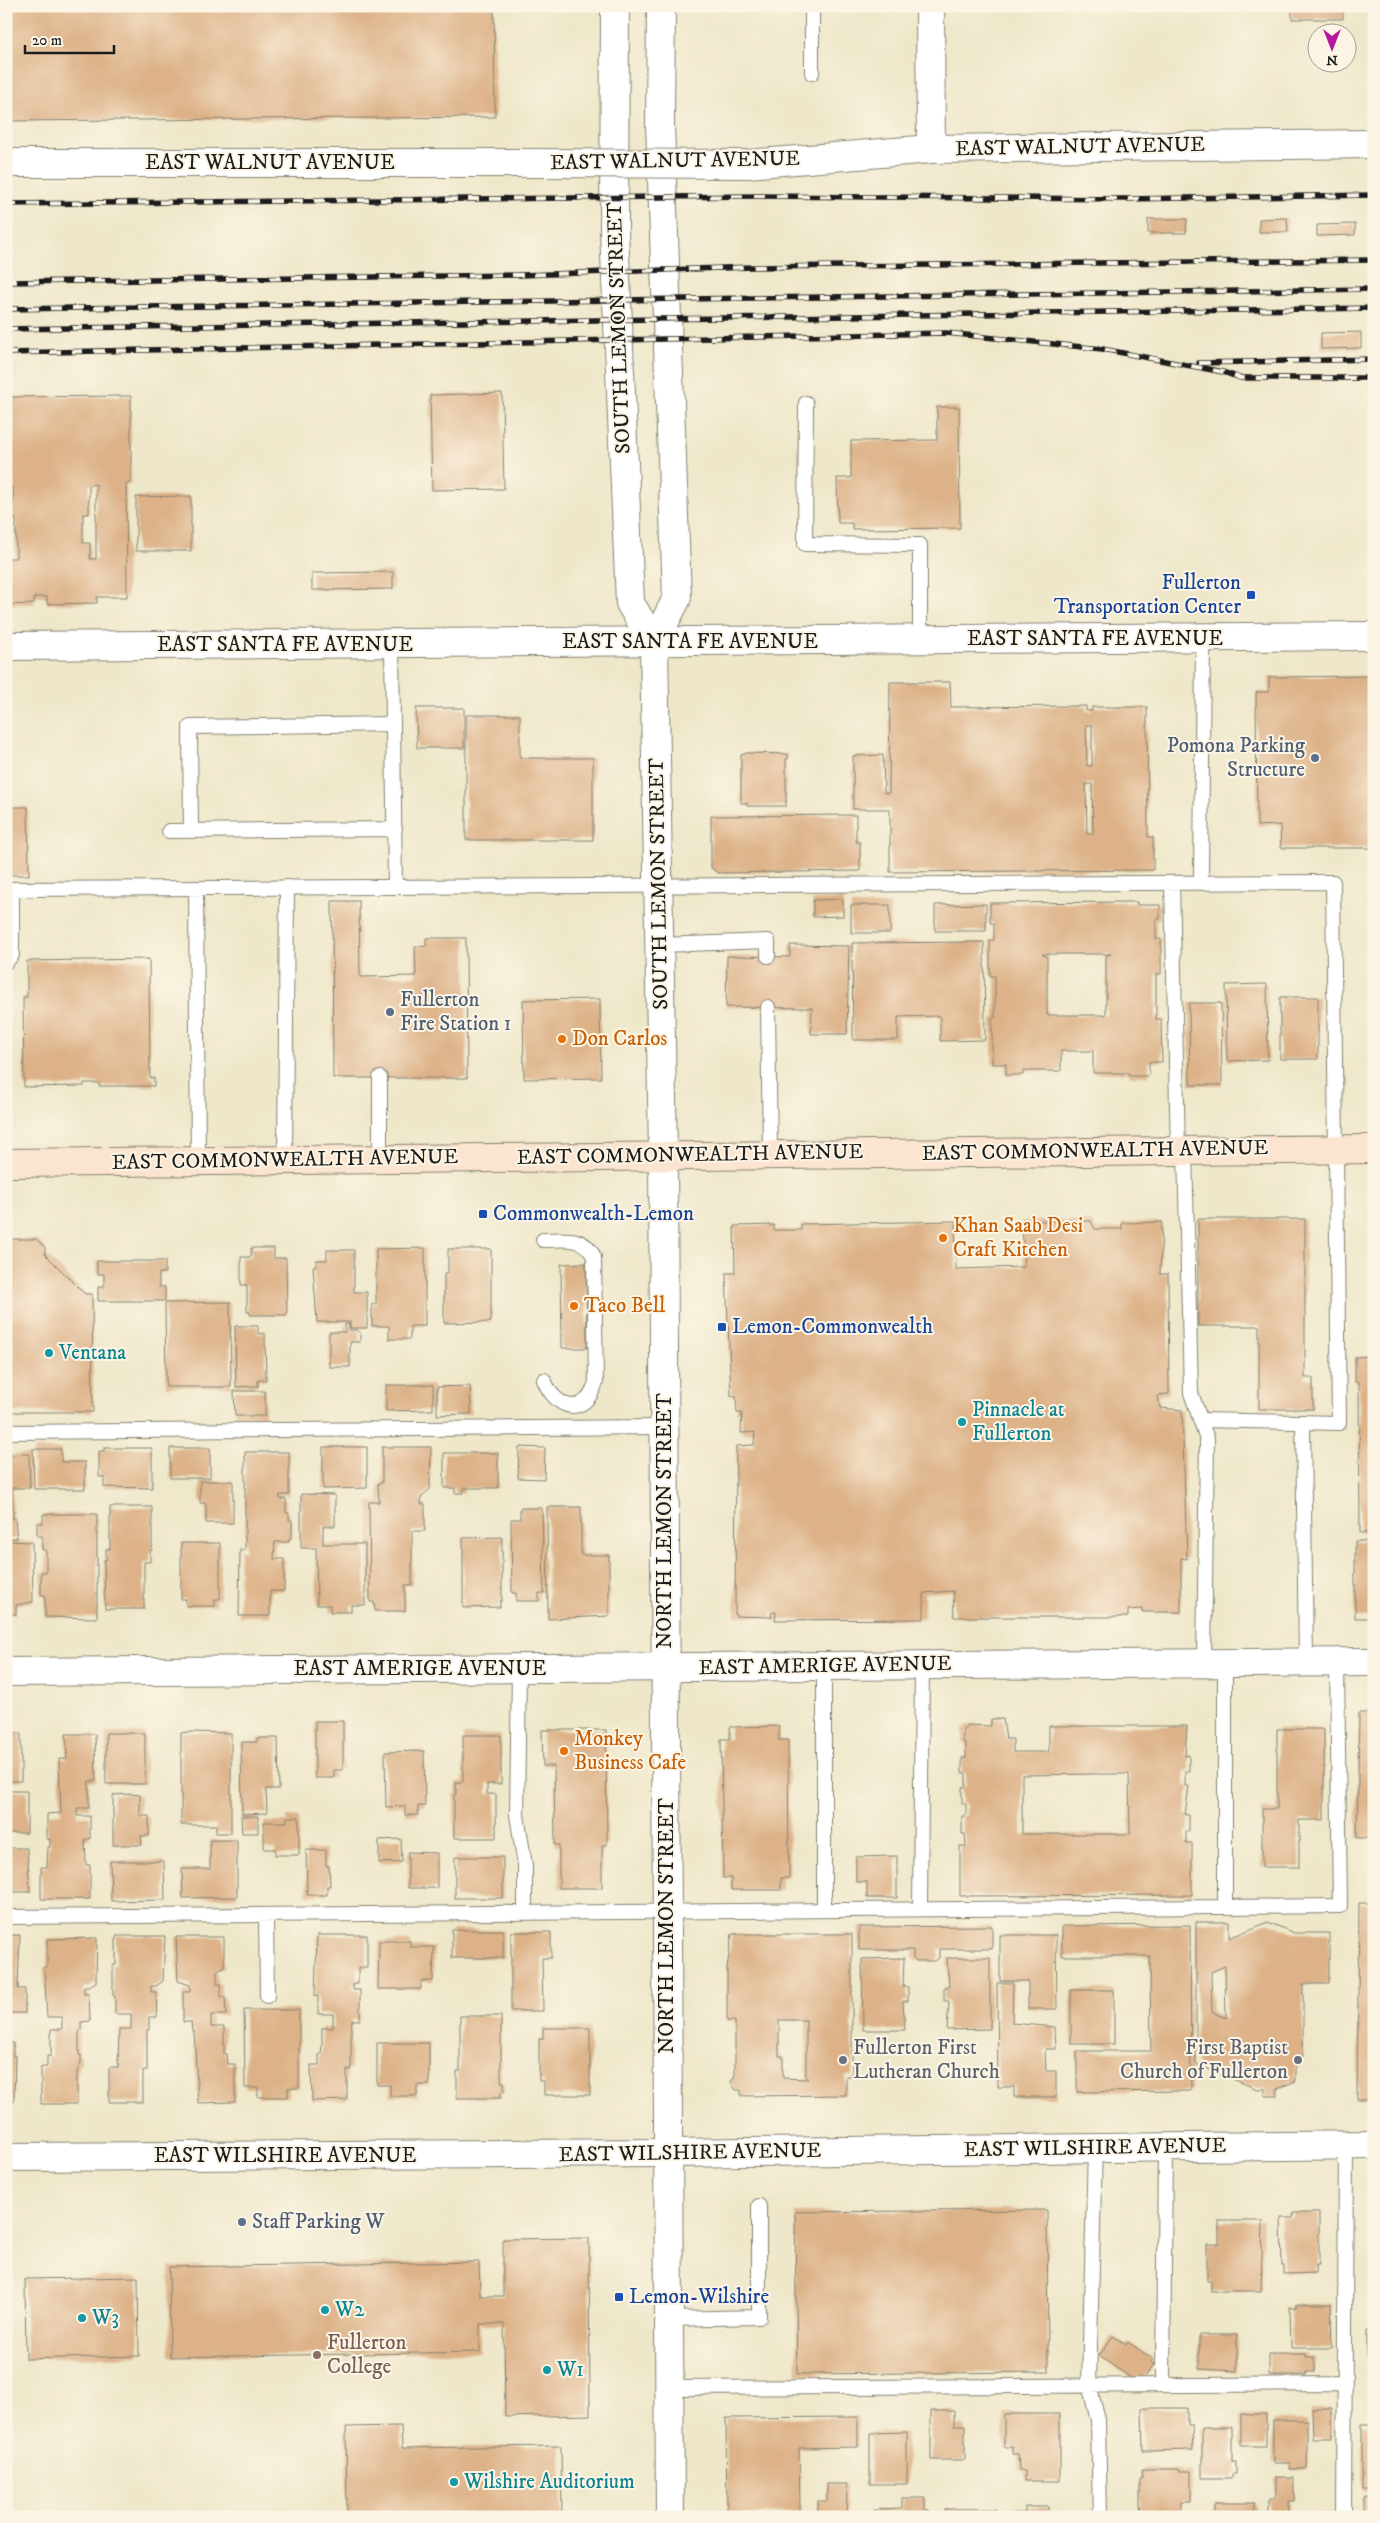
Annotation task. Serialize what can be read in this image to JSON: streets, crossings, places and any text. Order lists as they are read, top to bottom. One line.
{"streets":{"main road":["EAST COMMONWEALTH AVENUE"],"street":["EAST WALNUT AVENUE","SOUTH LEMON STREET","EAST SANTA FE AVENUE","NORTH LEMON STREET","EAST AMERIGE AVENUE","EAST WILSHIRE AVENUE"]},"crossings":[["SOUTH LEMON STREET","EAST SANTA FE AVENUE"],["SOUTH LEMON STREET","EAST COMMONWEALTH AVENUE"],["SOUTH LEMON STREET","NORTH LEMON STREET"],["EAST COMMONWEALTH AVENUE","NORTH LEMON STREET"],["NORTH LEMON STREET","EAST AMERIGE AVENUE"],["NORTH LEMON STREET","EAST WILSHIRE AVENUE"]],"places":{"transit":["Fullerton Transportation Center","Commonwealth-Lemon","Lemon-Commonwealth","Lemon-Wilshire"],"other":["Pomona Parking Structure","Fullerton Fire Station 1","Don Carlos","Khan Saab Desi Craft Kitchen","Taco Bell","Ventana","Pinnacle at Fullerton","Monkey Business Cafe","Fullerton First Lutheran Church","First Baptist Church of Fullerton","Staff Parking W","W2","W3","Fullerton College","W1","Wilshire Auditorium"]},"scale_bar":"20 m","north":"bottom"}
